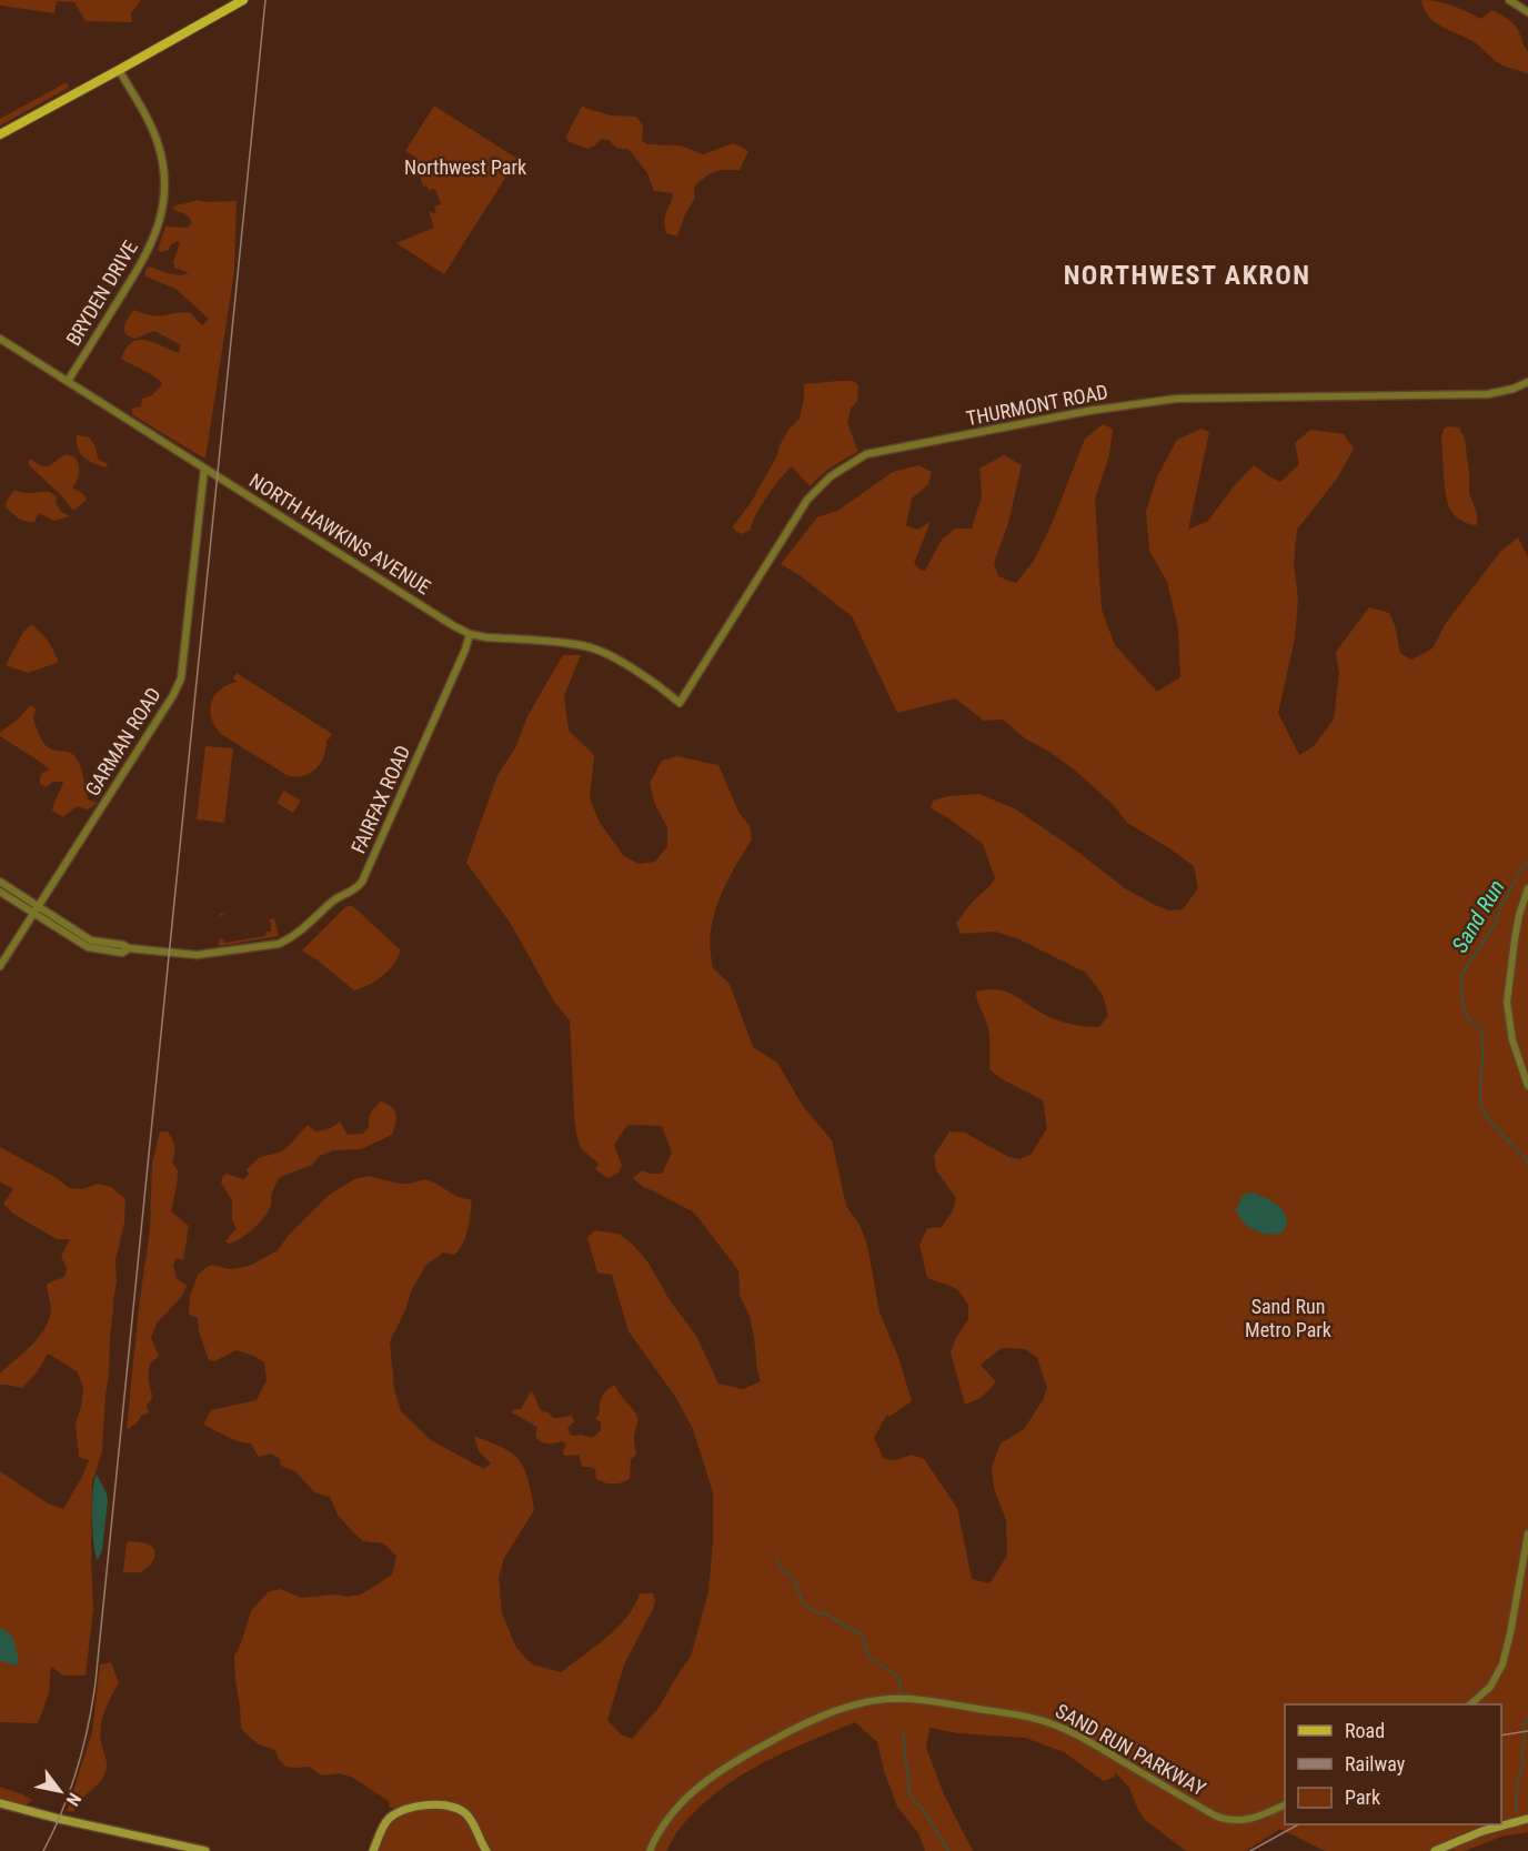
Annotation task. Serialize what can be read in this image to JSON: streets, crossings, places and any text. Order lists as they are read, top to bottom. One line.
{"streets":{"street":["BRYDEN DRIVE","THURMONT ROAD","NORTH HAWKINS AVENUE","GARMAN ROAD","FAIRFAX ROAD","SAND RUN PARKWAY"]},"crossings":[["BRYDEN DRIVE","NORTH HAWKINS AVENUE"],["THURMONT ROAD","NORTH HAWKINS AVENUE"],["NORTH HAWKINS AVENUE","GARMAN ROAD"],["NORTH HAWKINS AVENUE","FAIRFAX ROAD"],["GARMAN ROAD","FAIRFAX ROAD"]],"districts":["NORTHWEST AKRON"],"water":["Sand Run"],"parks":["Northwest Park","Sand Run Metro Park"],"legend":["Road","Railway","Park"],"north":"bottom right"}
